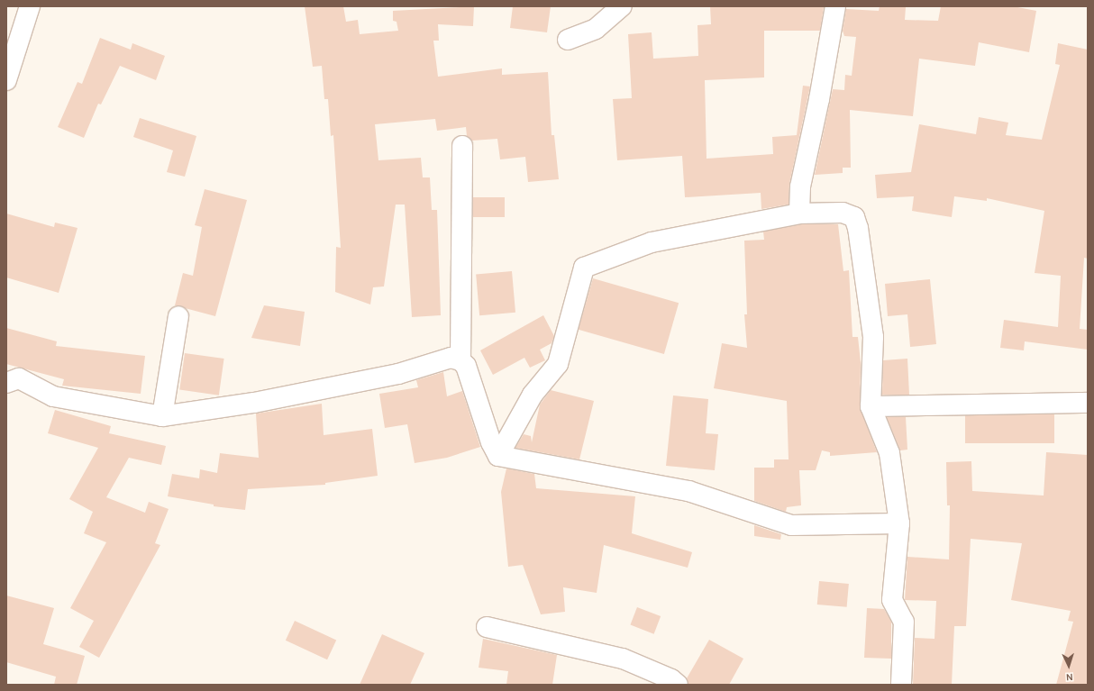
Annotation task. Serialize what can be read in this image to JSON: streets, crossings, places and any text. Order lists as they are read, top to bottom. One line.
{"north":"bottom"}
